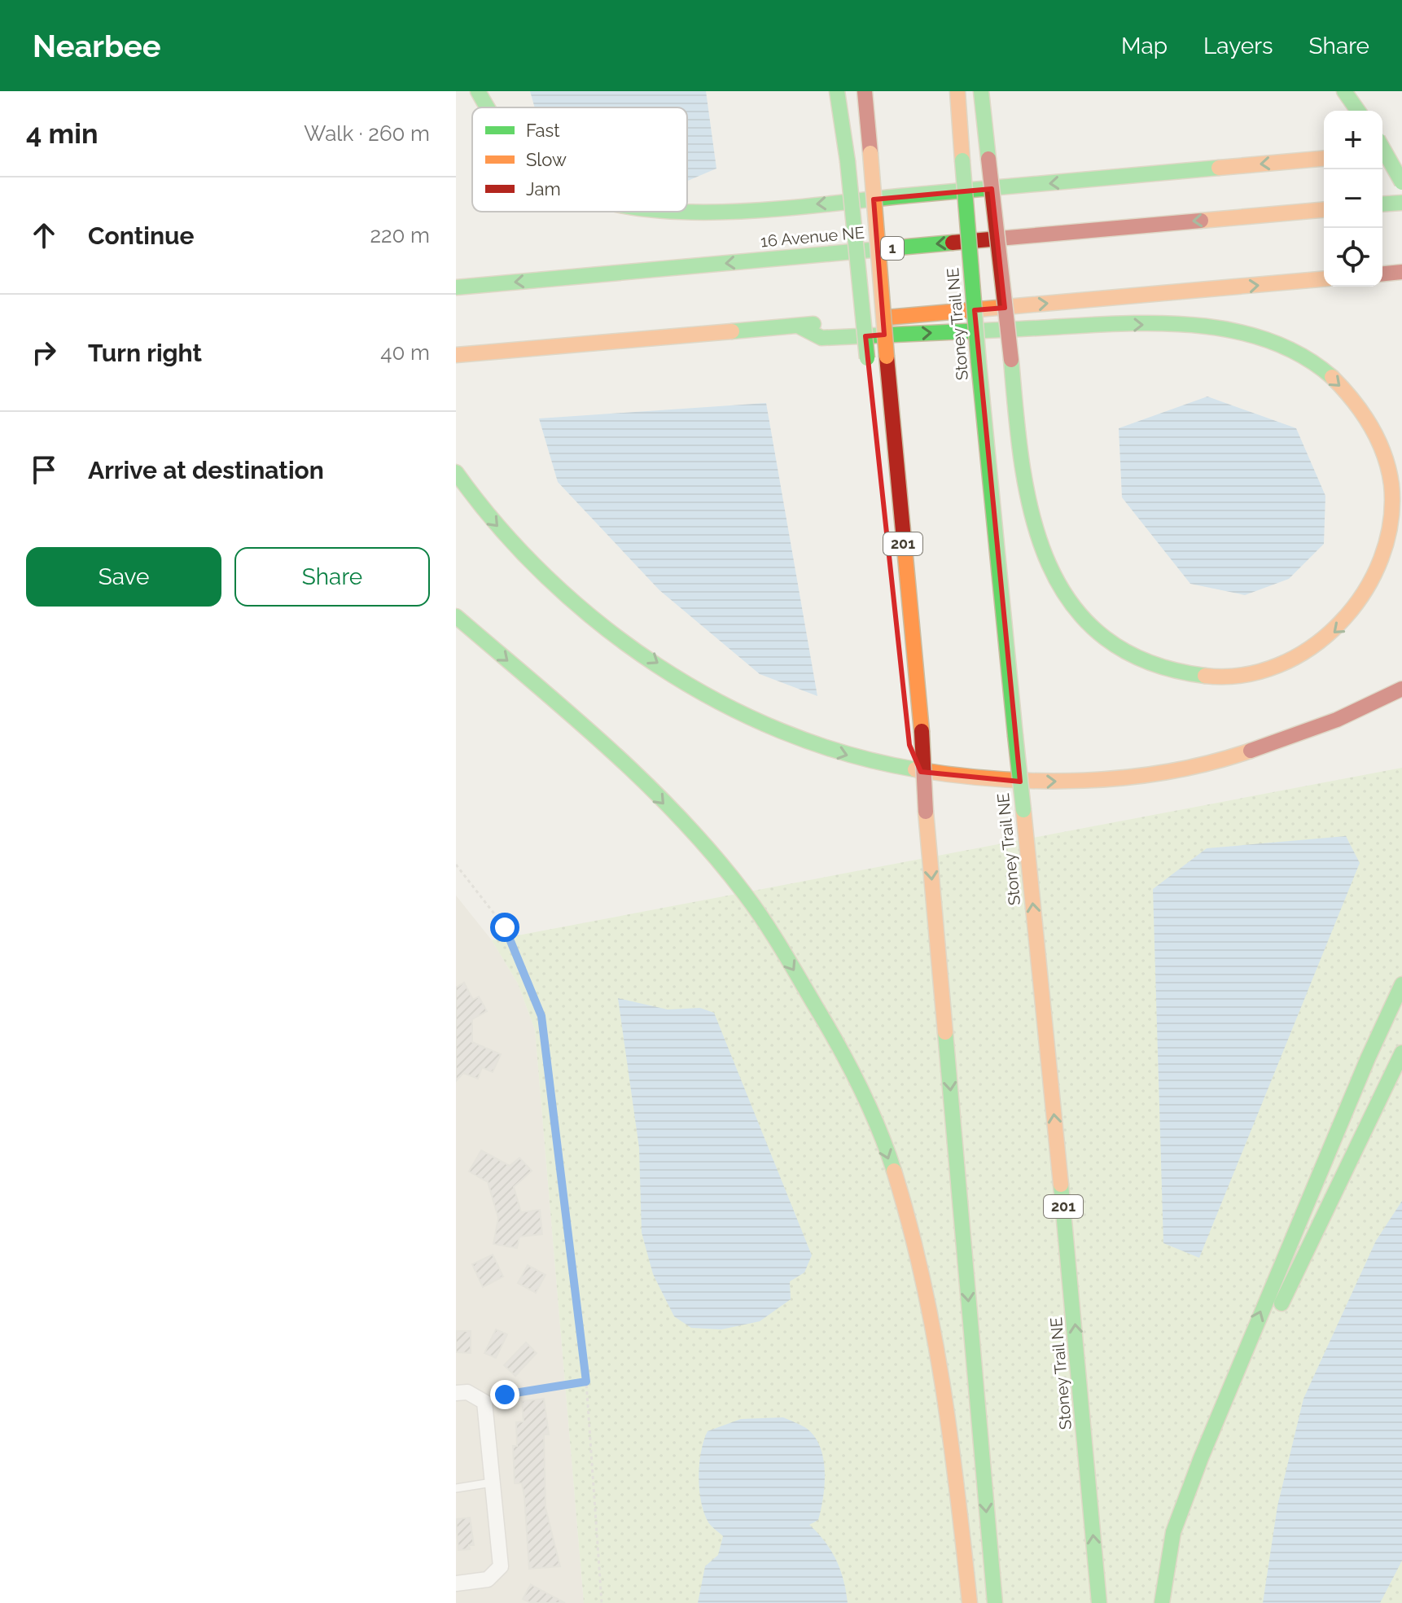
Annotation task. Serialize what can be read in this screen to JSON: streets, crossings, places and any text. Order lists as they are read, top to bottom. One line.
{"streets":{"highway":["16 Avenue NE","1","Stoney Trail NE","201"]},"legend":["Fast","Slow","Jam"],"page":{"header":"Nearbee","nav":["Map","Layers","Share"],"heading":["4 min","Walk · 260 m"],"map_buttons":["+","−"],"list":[["Continue","220 m"],["Turn right","40 m"],"Arrive at destination"],"buttons":["Save","Share"]}}
